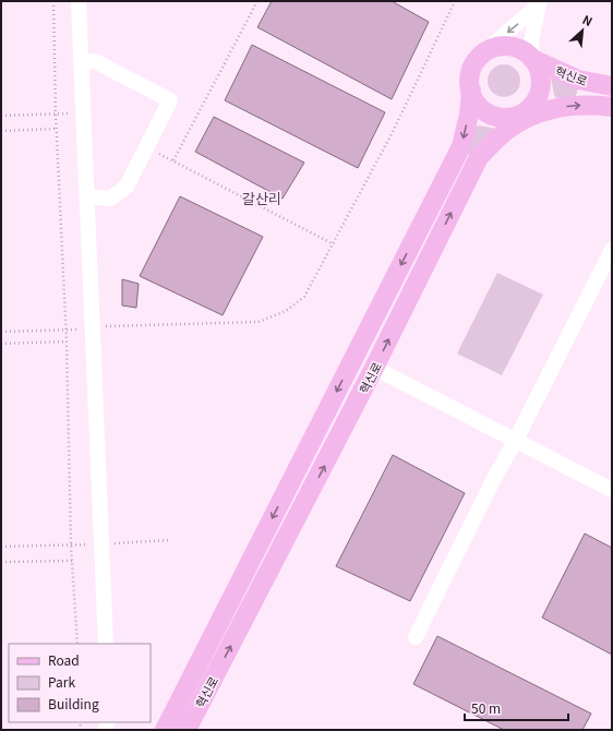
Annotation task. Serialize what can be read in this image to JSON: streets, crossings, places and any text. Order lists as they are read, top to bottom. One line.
{"streets":{"main road":["혁신로"]},"districts":["갈산리"],"legend":["Road","Park","Building"],"scale_bar":"50 m","north":"top right"}
